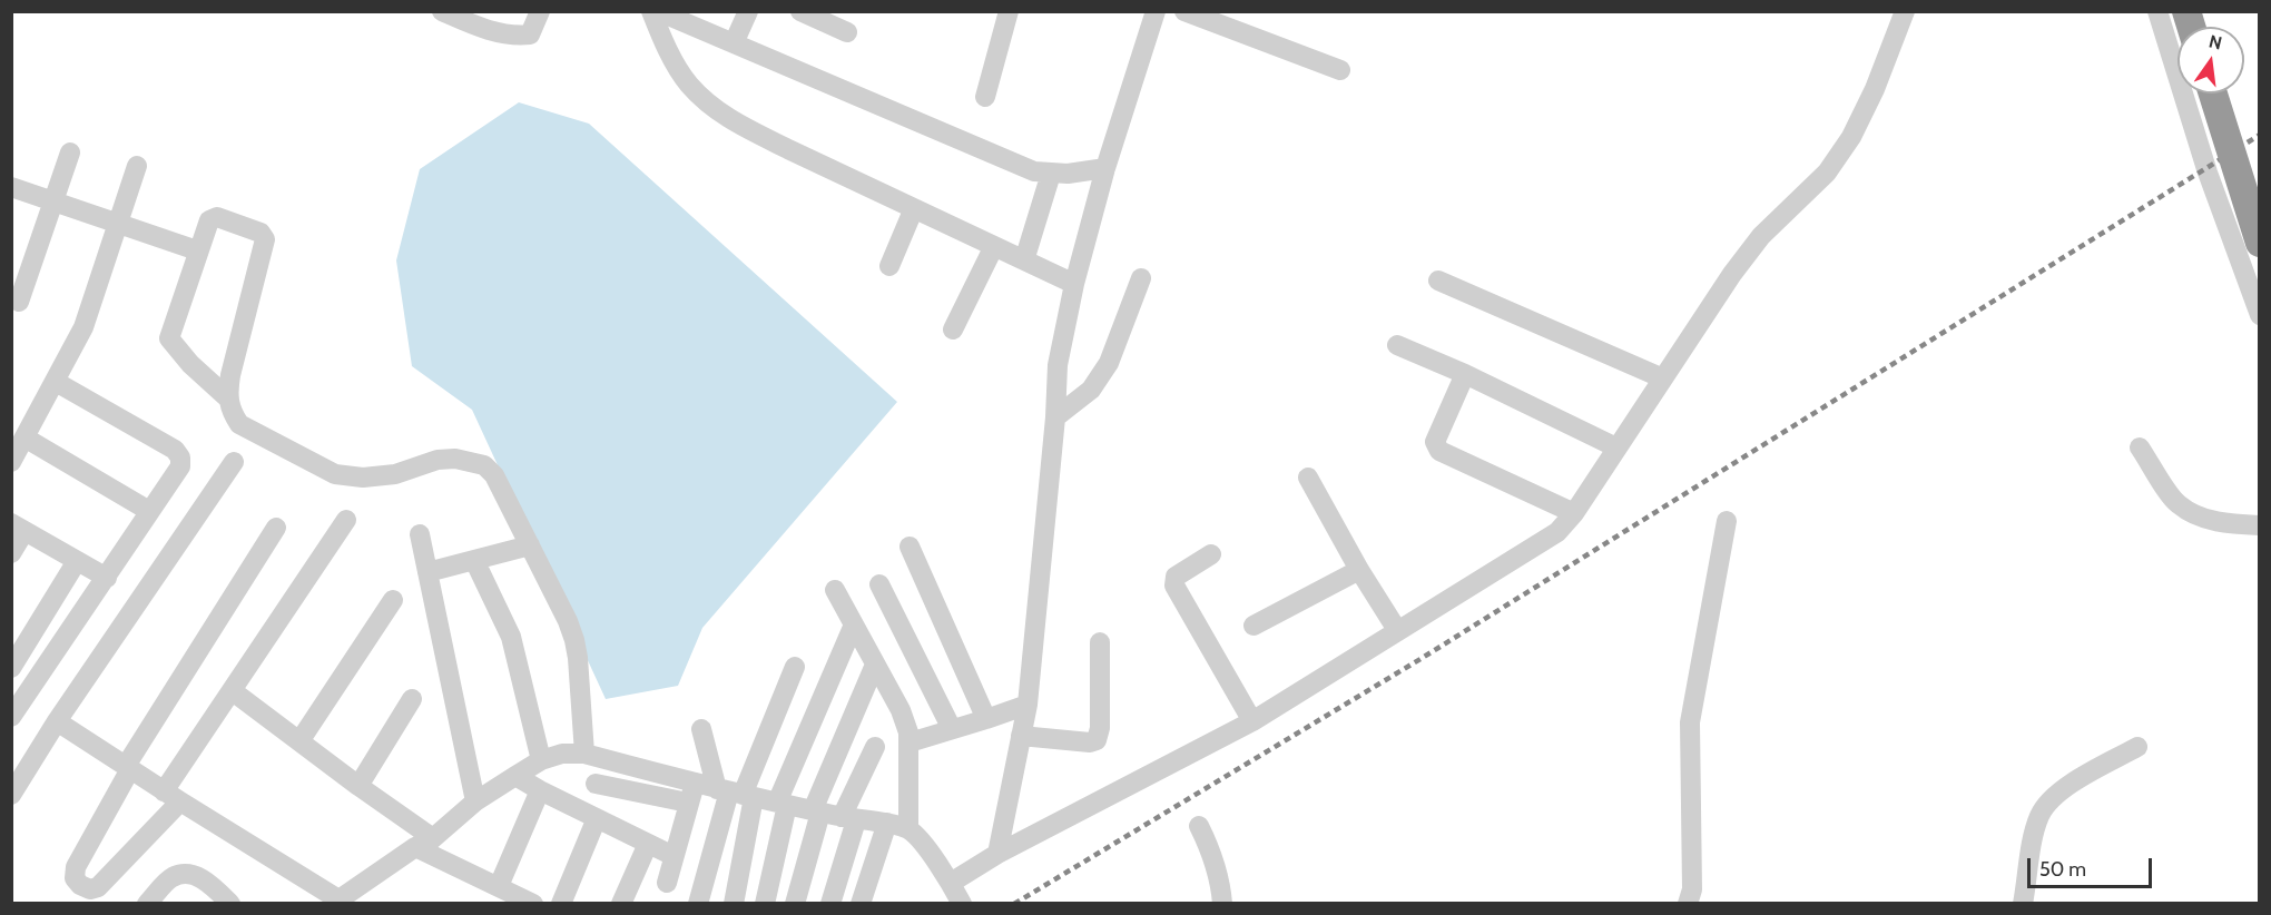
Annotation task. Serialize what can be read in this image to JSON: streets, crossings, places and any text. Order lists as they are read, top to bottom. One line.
{"scale_bar":"50 m","north":"top"}
